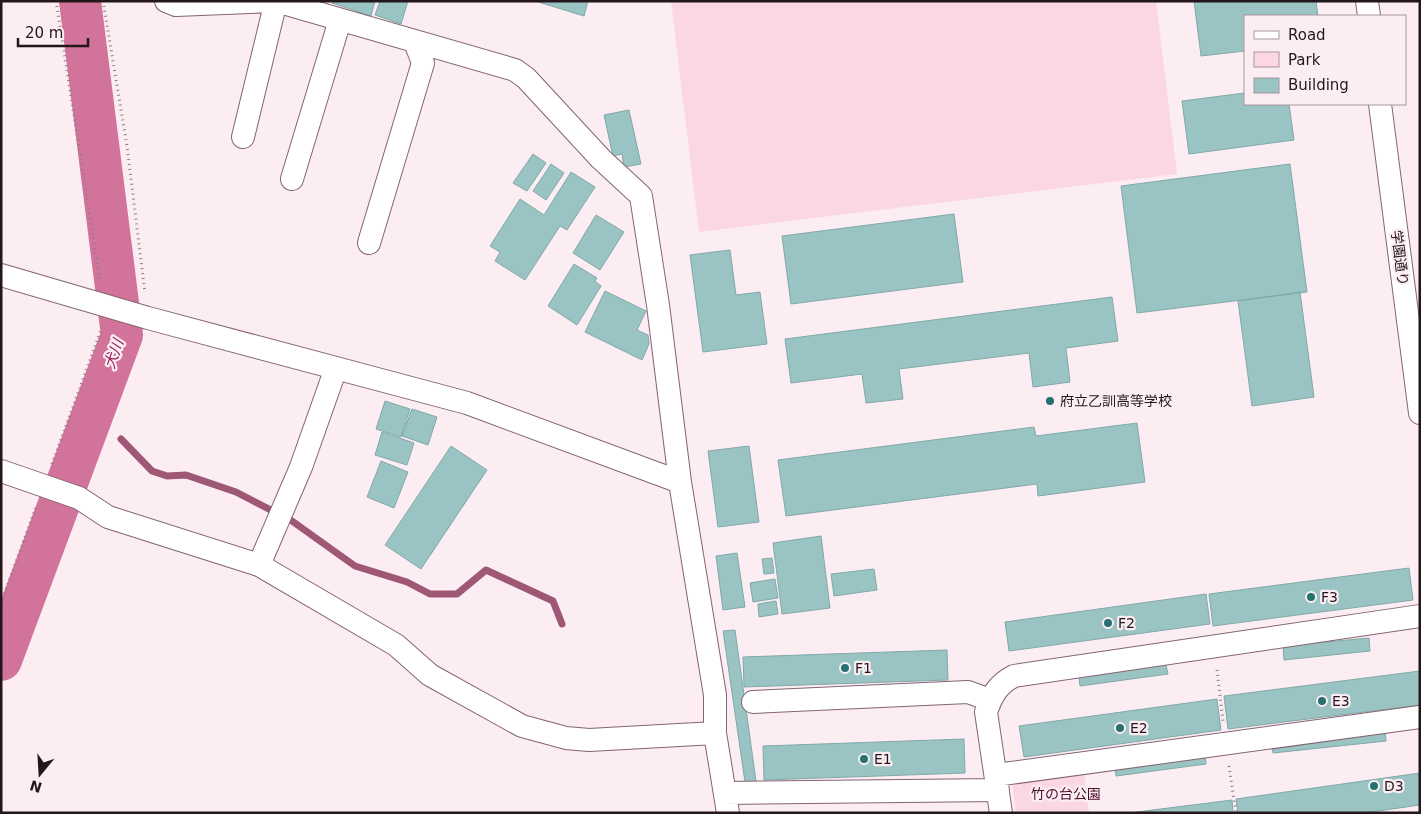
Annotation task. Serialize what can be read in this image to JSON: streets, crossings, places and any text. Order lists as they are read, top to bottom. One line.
{"streets":{"street":["学園通り"]},"water":["犬川"],"parks":["竹の台公園"],"places":["府立乙訓高等学校","F3","F2","F1","E3","E2","E1","D3"],"legend":["Road","Park","Building"],"scale_bar":"20 m","north":"bottom"}
